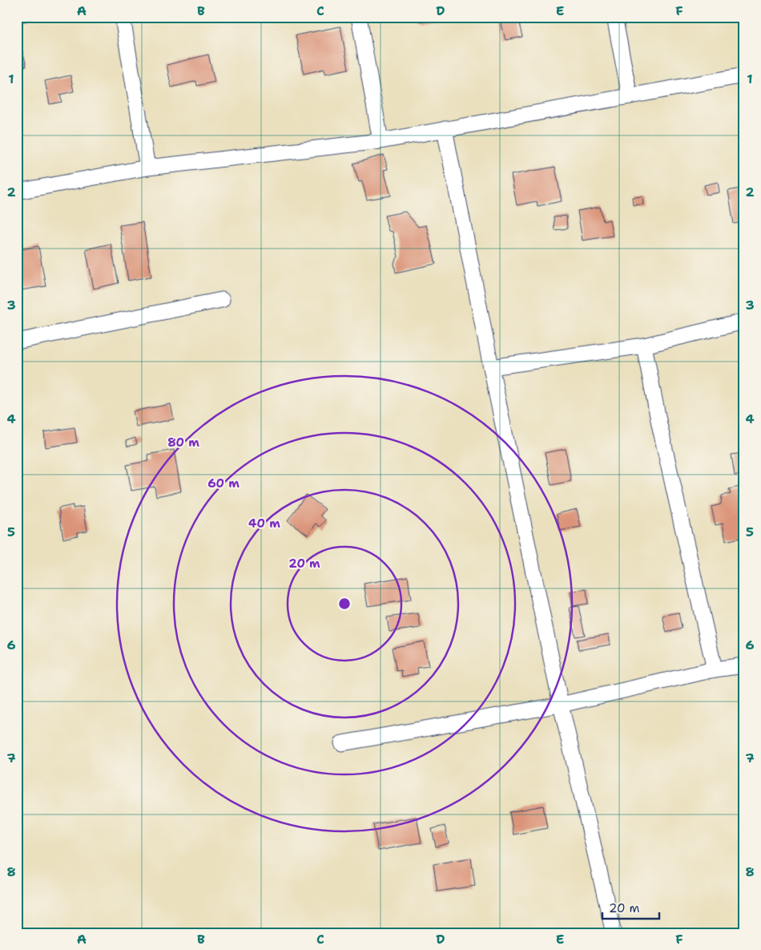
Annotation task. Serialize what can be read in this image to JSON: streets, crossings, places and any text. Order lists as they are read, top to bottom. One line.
{"scale_bar":"20 m","grid":{"columns":["A","B","C","D","E","F"],"rows":["1","2","3","4","5","6","7","8"]},"rings":["80 m","60 m","40 m","20 m"]}
